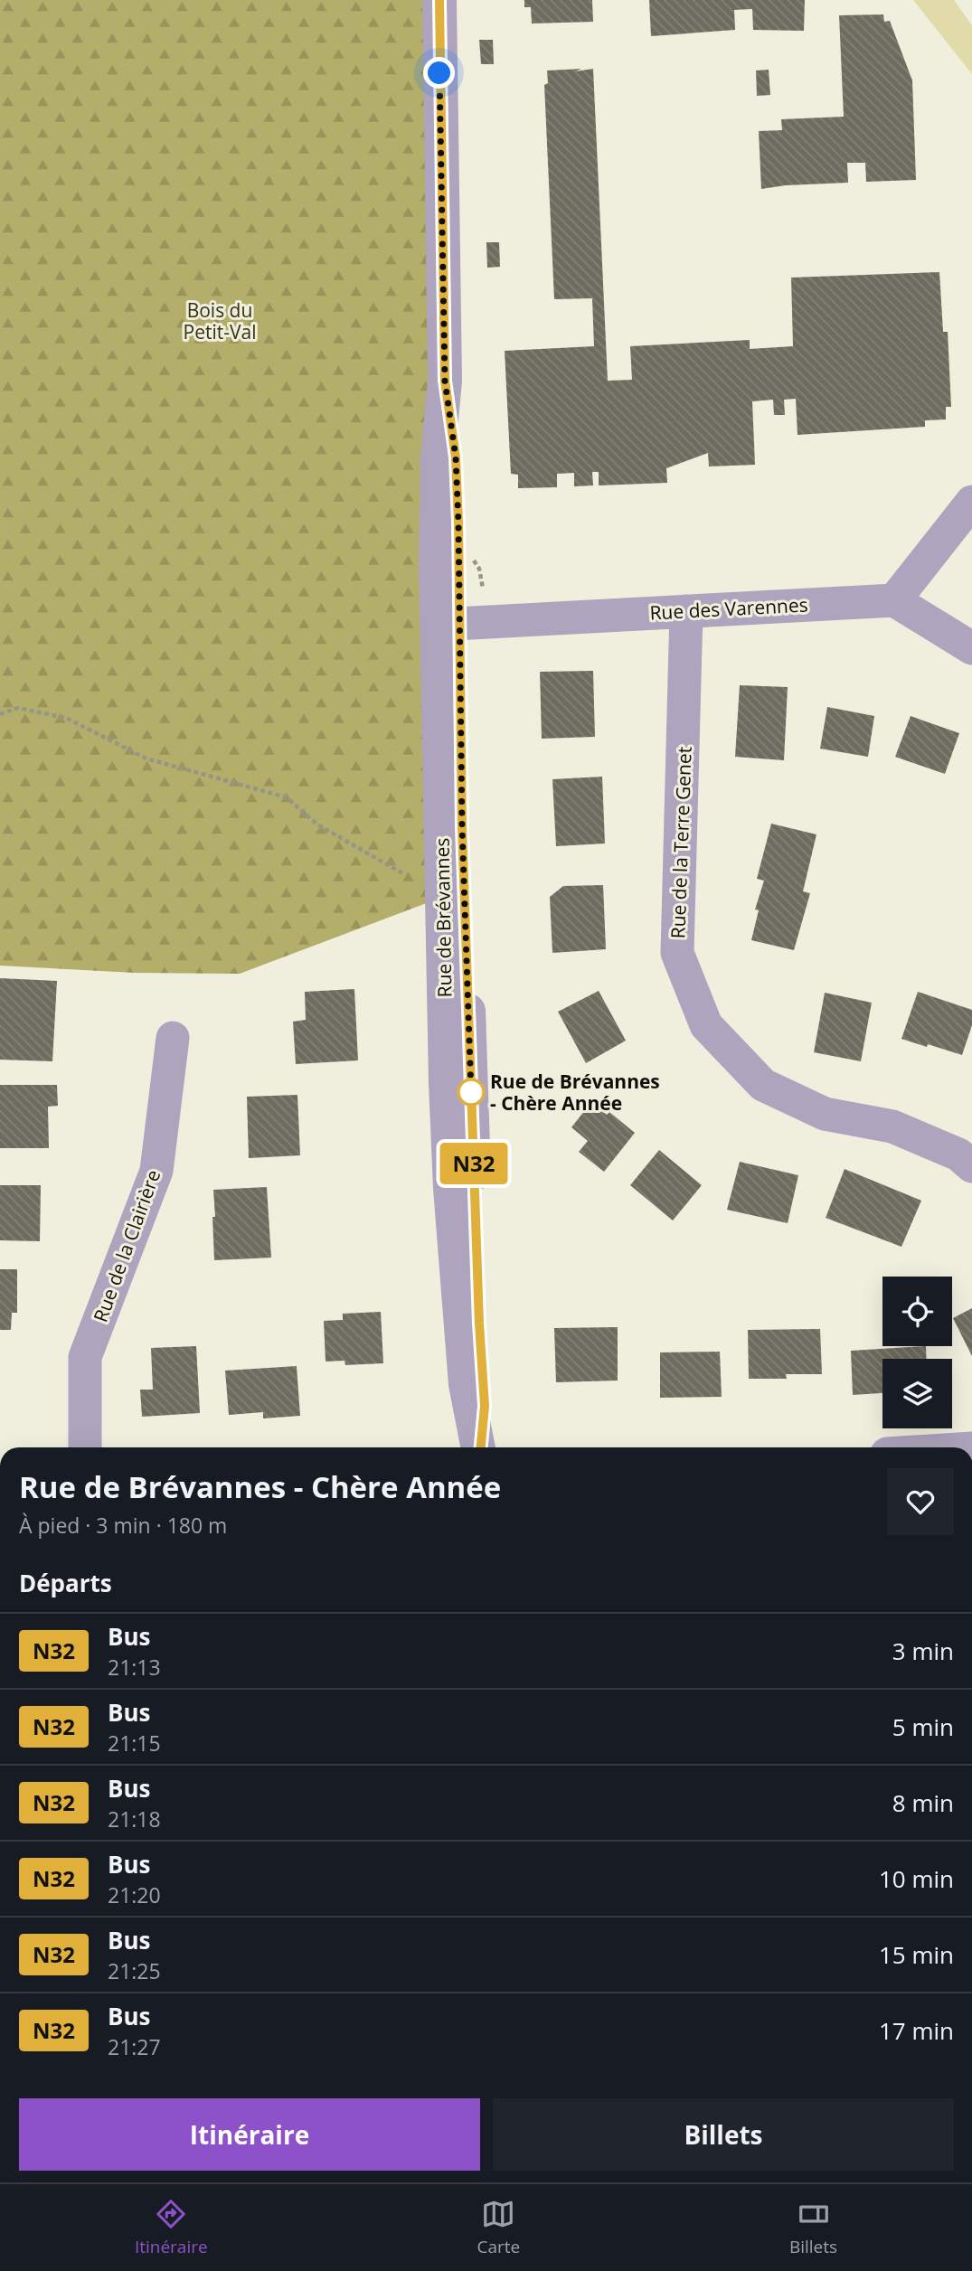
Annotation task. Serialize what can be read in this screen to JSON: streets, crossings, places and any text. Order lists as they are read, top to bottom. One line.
{"streets":{"street":["Rue des Varennes","Rue de la Terre Genet","Rue de Brévannes","Rue de la Clairière"]},"crossings":[["Rue des Varennes","Rue de la Terre Genet"],["Rue des Varennes","Rue de Brévannes"]],"parks":["Bois du Petit-Val"],"places":["Rue de Brévannes - Chère Année"],"lines":["bus line N32"],"page":{"on_map":"N32","heading":[["Rue de Brévannes - Chère Année","À pied · 3 min · 180 m"],"Départs"],"list":[{"mark":"N32","name":"Bus","note":"21:13","value":"3 min"},{"mark":"N32","name":"Bus","note":"21:15","value":"5 min"},{"mark":"N32","name":"Bus","note":"21:18","value":"8 min"},{"mark":"N32","name":"Bus","note":"21:20","value":"10 min"},{"mark":"N32","name":"Bus","note":"21:25","value":"15 min"},{"mark":"N32","name":"Bus","note":"21:27","value":"17 min"}],"buttons":["Itinéraire","Billets"],"tabs":["Itinéraire","Carte","Billets"]}}
